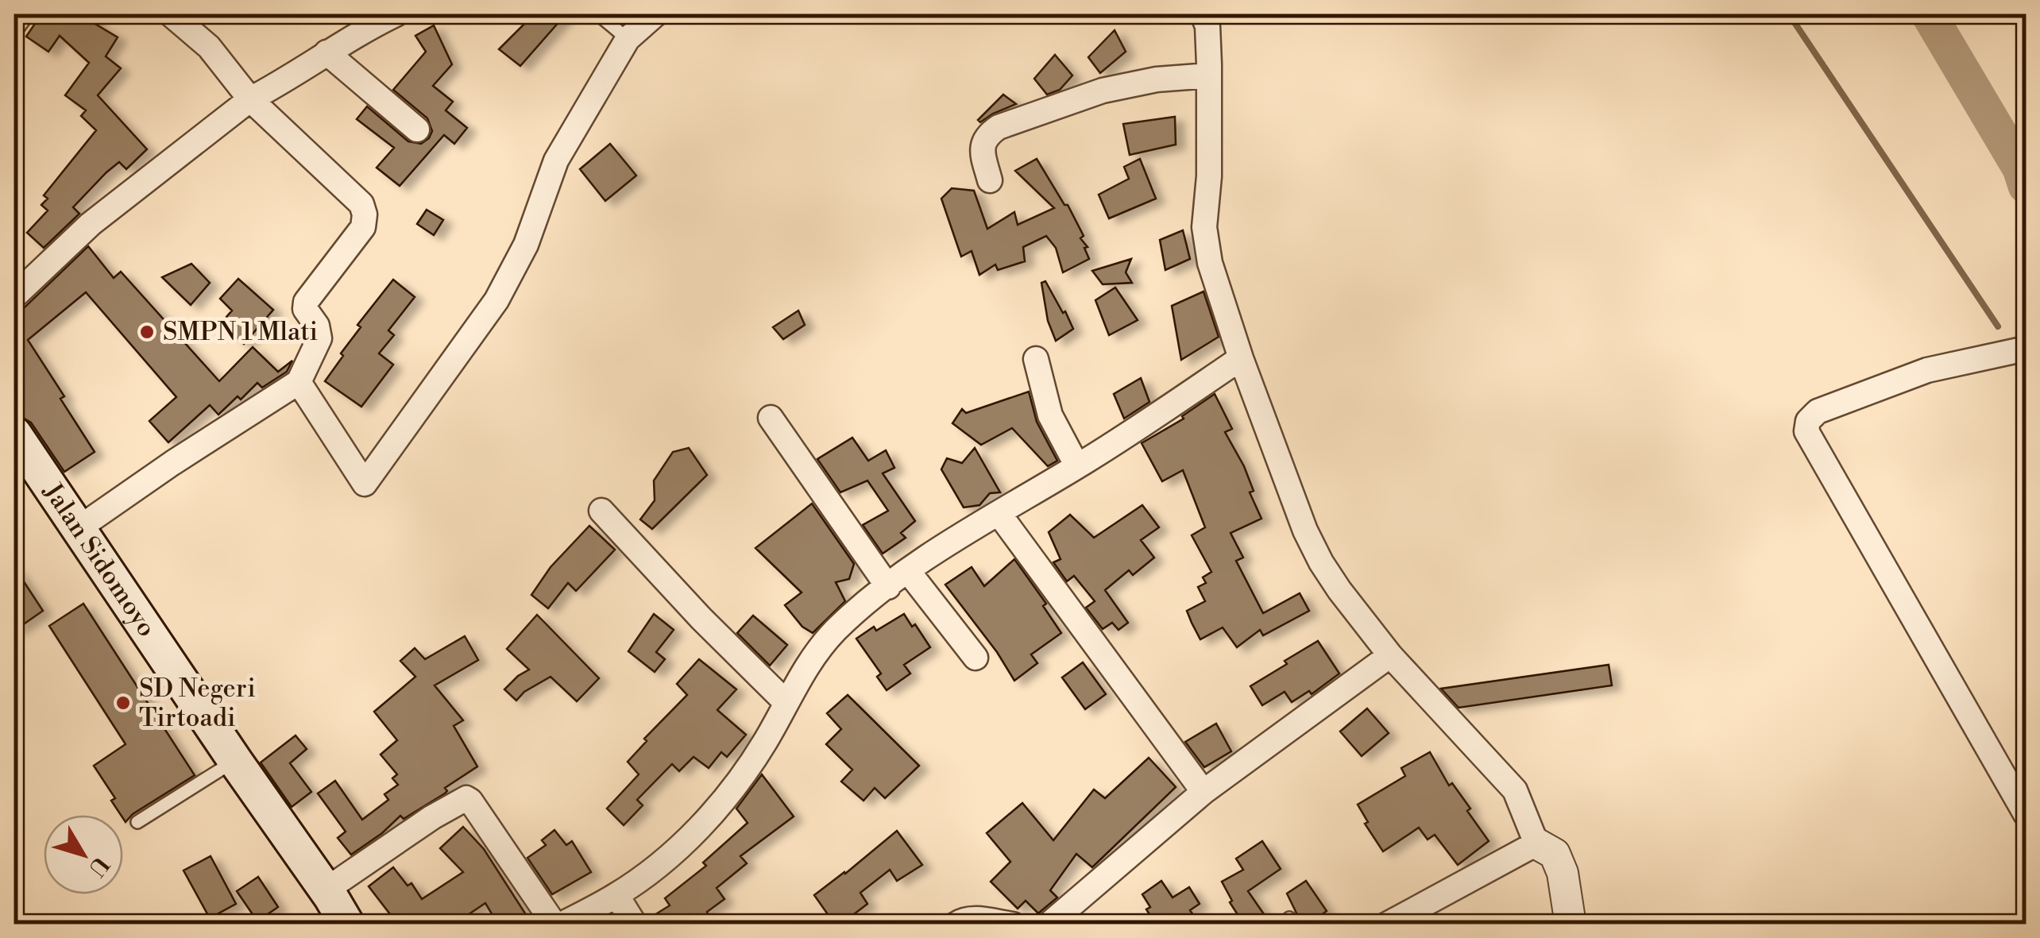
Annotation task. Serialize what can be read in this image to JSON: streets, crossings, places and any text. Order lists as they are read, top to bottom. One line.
{"streets":{"main road":["Jalan Sidomoyo"]},"places":["SMPN 1 Mlati","SD Negeri Tirtoadi"],"north":"bottom right"}
